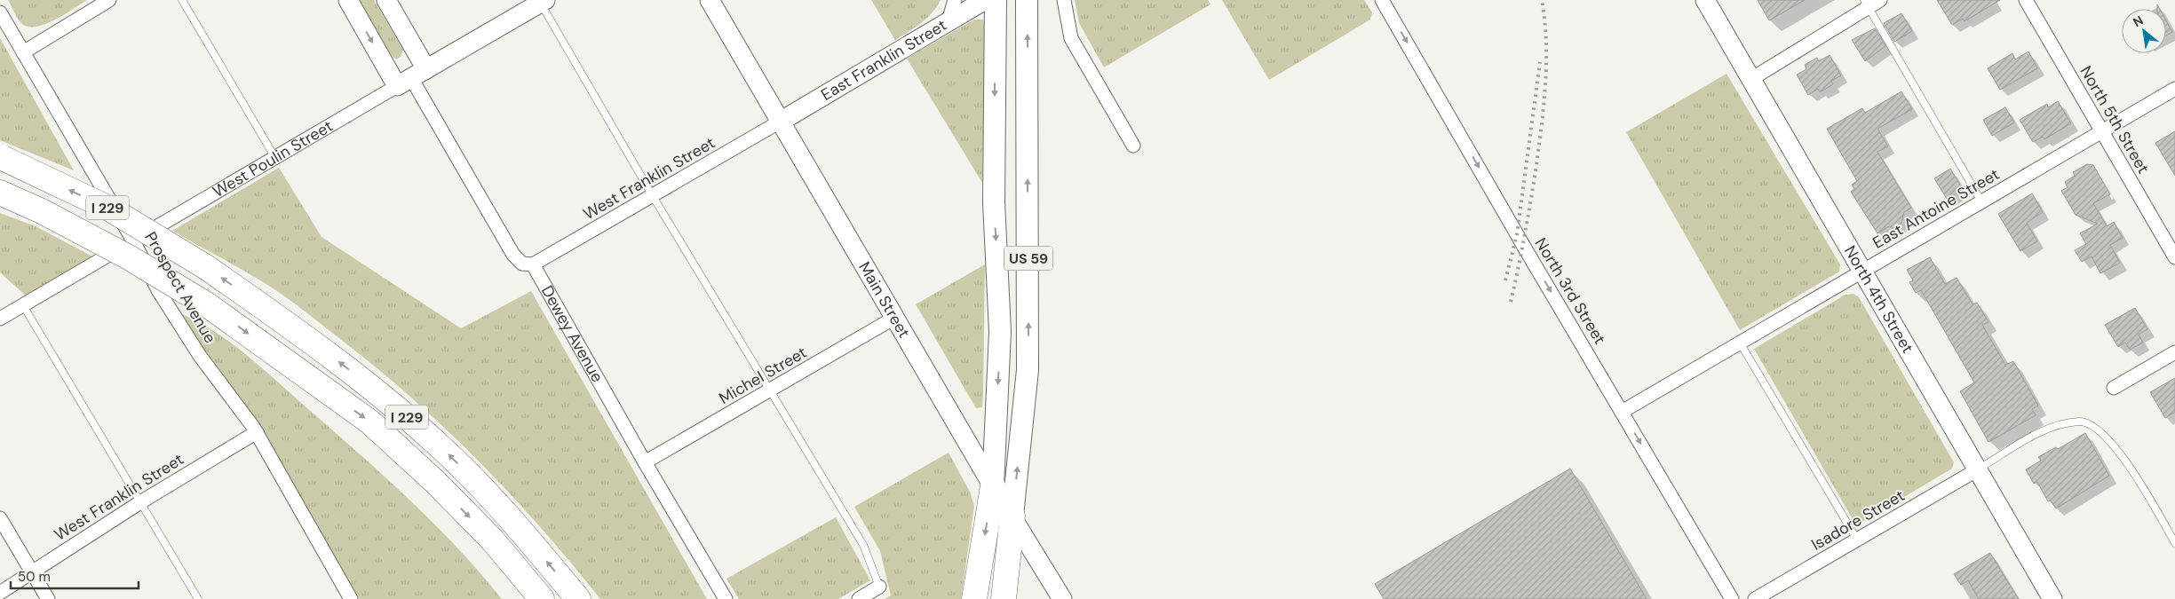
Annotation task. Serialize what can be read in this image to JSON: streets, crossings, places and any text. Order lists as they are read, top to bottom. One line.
{"streets":{"highway":["I 229","US 59"],"street":["East Franklin Street","North 5th Street","West Poulin Street","West Franklin Street","East Antoine Street","Prospect Avenue","North 3rd Street","Main Street","North 4th Street","Dewey Avenue","Michel Street","Isadore Street"]},"crossings":[["East Franklin Street","West Franklin Street"],["East Franklin Street","Main Street"],["North 5th Street","East Antoine Street"],["West Poulin Street","Prospect Avenue"],["West Franklin Street","Prospect Avenue"],["West Franklin Street","Main Street"],["West Franklin Street","Dewey Avenue"],["East Antoine Street","North 3rd Street"],["East Antoine Street","North 4th Street"],["US 59","Main Street"],["Main Street","Michel Street"],["North 4th Street","Isadore Street"],["Dewey Avenue","Michel Street"]],"one_way":["North 3rd Street"],"scale_bar":"50 m","north":"top left"}
